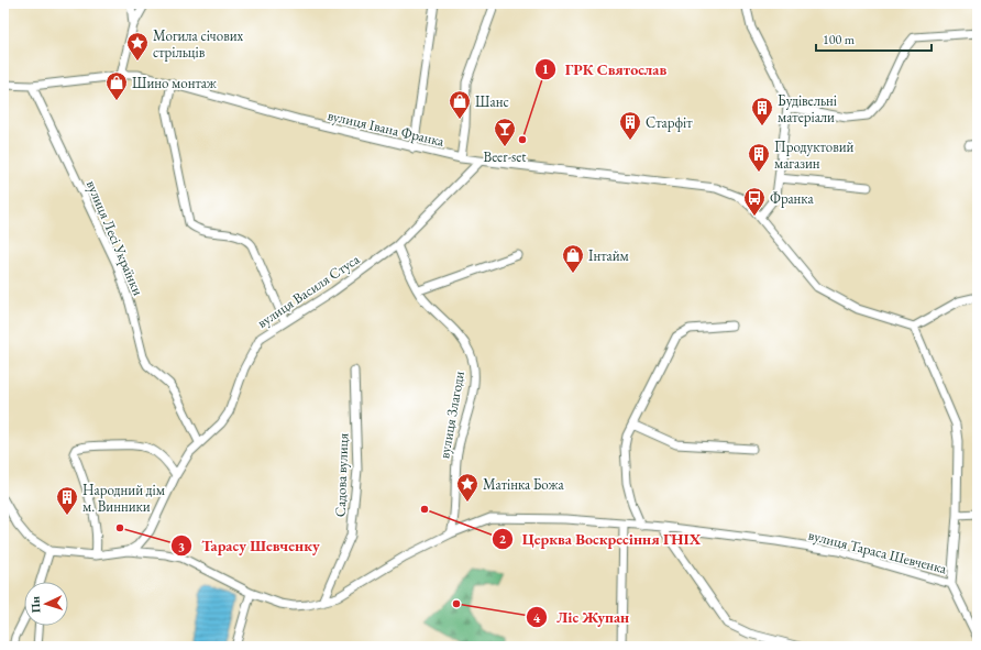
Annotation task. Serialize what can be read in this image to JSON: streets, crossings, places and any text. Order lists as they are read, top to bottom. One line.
{"streets":{"street":["вулиця Івана Франка","вулиця Лесі Українки","вулиця Василя Стуса","вулиця Злагоди","Садова вулиця","вулиця Тараса Шевченка"]},"crossings":[["вулиця Івана Франка","вулиця Лесі Українки"],["вулиця Івана Франка","вулиця Василя Стуса"],["вулиця Лесі Українки","вулиця Василя Стуса"],["вулиця Василя Стуса","вулиця Злагоди"],["вулиця Василя Стуса","вулиця Тараса Шевченка"],["вулиця Злагоди","вулиця Тараса Шевченка"],["Садова вулиця","вулиця Тараса Шевченка"]],"places":{"place":["Могила січових стрільців","Матінка Божа"],"shop":["Шино монтаж","Шанс","Інтайм"],"building":["Будівельні матеріали","Старфіт","Продуктовий магазин","Народний дім м. Винники"],"other":["ГРК Святослав","Церква Воскресіння ГНІХ","Тарасу Шевченку","Ліс Жупан"],"bar":["Beer-set"],"bus stop":["Франка"]},"scale_bar":"100 m","north":"left"}
